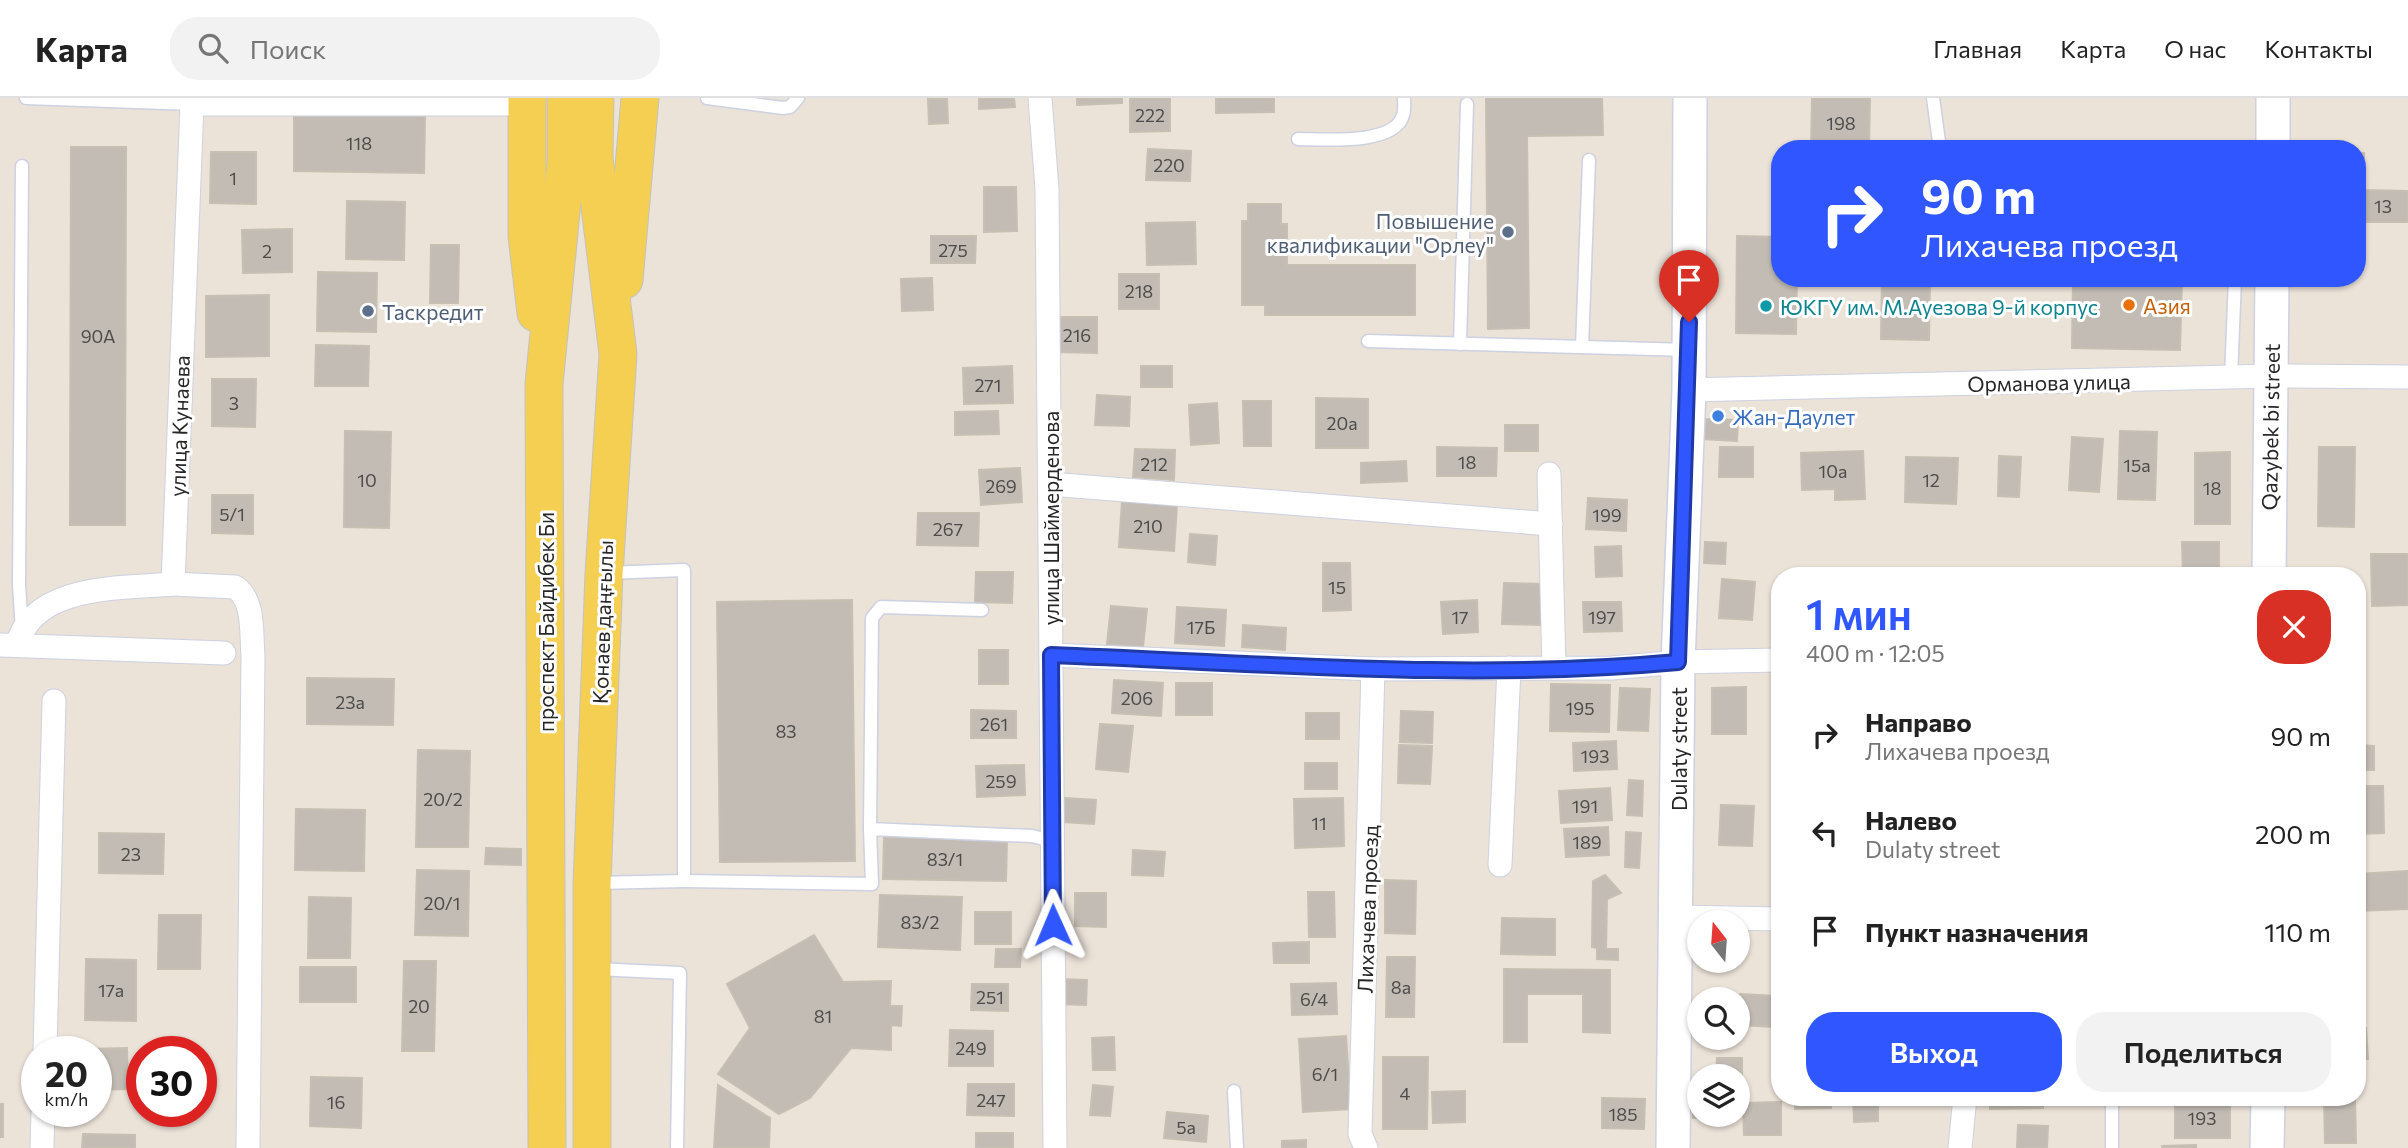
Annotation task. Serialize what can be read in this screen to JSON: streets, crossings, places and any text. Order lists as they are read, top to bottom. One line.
{"streets":{"main road":["Qazybek bi street","проспект Байдибек Би","Қонаев даңғылы","Dulaty street"],"street":["Орманова улица","улица Кунаева","улица Шаймерденова","Лихачева проезд"]},"crossings":[["Орманова улица","Qazybek bi street"],["Орманова улица","Dulaty street"]],"places":["Повышение квалификации \"Орлеу\"","Азия","ЮКГУ им. М.Ауезова 9-й корпус","Таскредит","Жан-Даулет"],"house_numbers":["222","198","118","220","1","13","275","2","218","216","90А","271","3","20а","18","212","15а","10а","10","12","269","18","5/1","199","210","267","15","17","197","17Б","206","23а","195","261","83","193","259","20/2","191","11","189","23","83/1","20/1","83/2","8а","17а","251","6/4","20","81","249","6/1","4","247","16","185","193","5а"],"north":"top","page":{"header":"Карта","search":"Поиск","nav":["Главная","Карта","О нас","Контакты"],"turn":["90 m","Лихачева проезд"],"heading":["1 мин","400 m · 12:05"],"list":[{"name":"Направо","note":"Лихачева проезд","value":"90 m"},{"name":"Налево","note":"Dulaty street","value":"200 m"},{"name":"Пункт назначения","value":"110 m"}],"buttons":["Выход","Поделиться"],"speed":"20 km/h","limit":"30"}}
